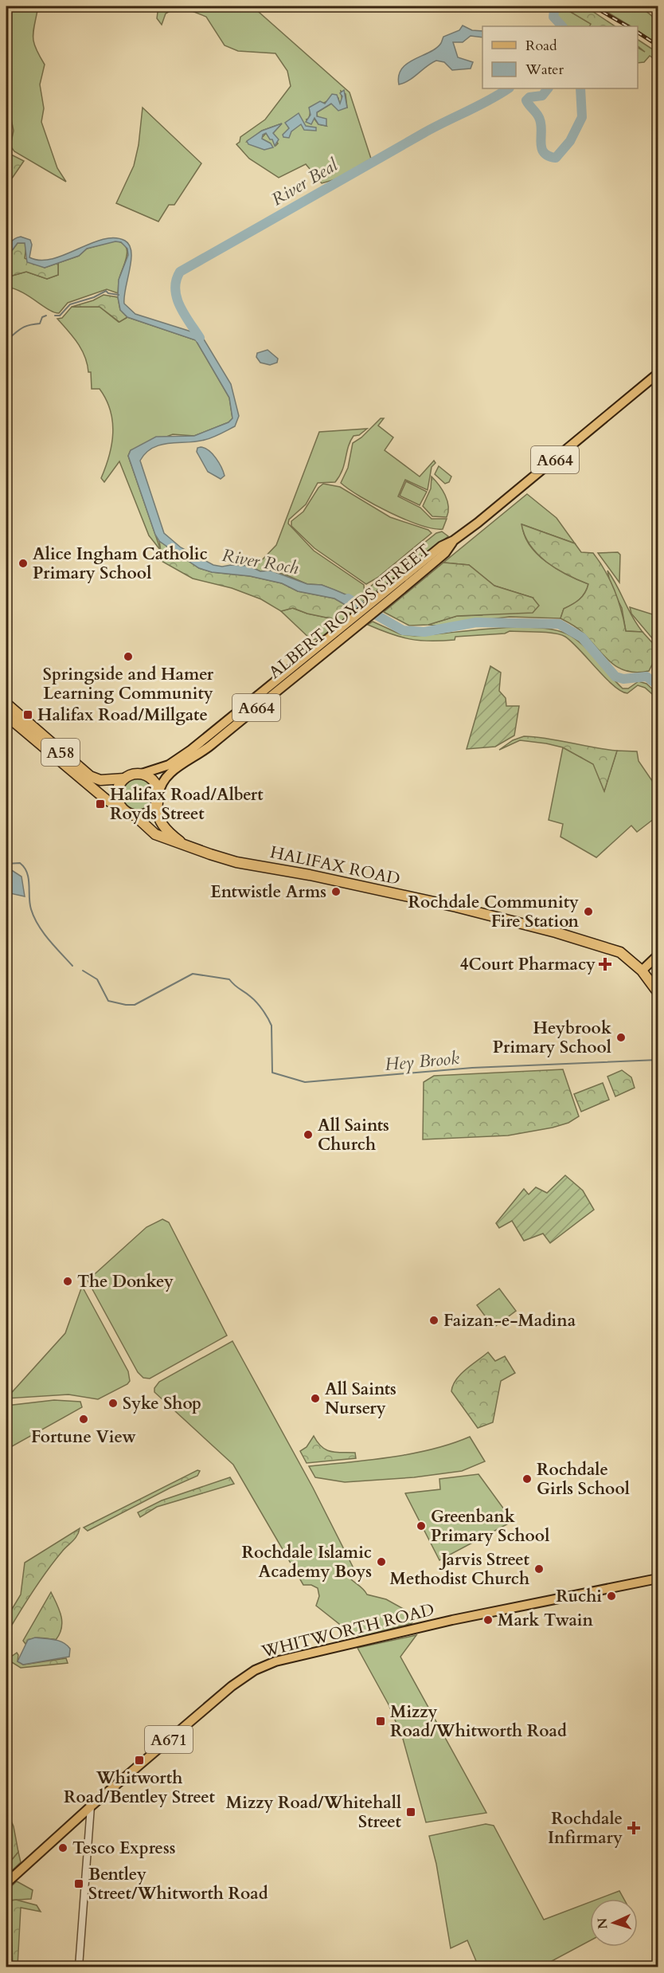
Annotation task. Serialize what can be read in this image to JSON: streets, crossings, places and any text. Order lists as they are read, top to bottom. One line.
{"streets":{"highway":["A58","HALIFAX ROAD"],"main road":["A664","ALBERT ROYDS STREET","WHITWORTH ROAD","A671"]},"crossings":[["ALBERT ROYDS STREET","A58"],["ALBERT ROYDS STREET","HALIFAX ROAD"],["A58","HALIFAX ROAD"]],"water":["River Beal","River Roch","Hey Brook"],"places":{"other":["Alice Ingham Catholic Primary School","Springside and Hamer Learning Community","Entwistle Arms","Rochdale Community Fire Station","Heybrook Primary School","All Saints Church","The Donkey","Faizan-e-Madina","All Saints Nursery","Syke Shop","Fortune View","Rochdale Girls School","Greenbank Primary School","Rochdale Islamic Academy Boys","Jarvis Street Methodist Church","Ruchi","Mark Twain","Tesco Express"],"transit":["Halifax Road/Millgate","Halifax Road/Albert Royds Street","Mizzy Road/Whitworth Road","Whitworth Road/Bentley Street","Mizzy Road/Whitehall Street","Bentley Street/Whitworth Road"],"health":["4Court Pharmacy","Rochdale Infirmary"]},"legend":["Road","Water"],"north":"left"}
